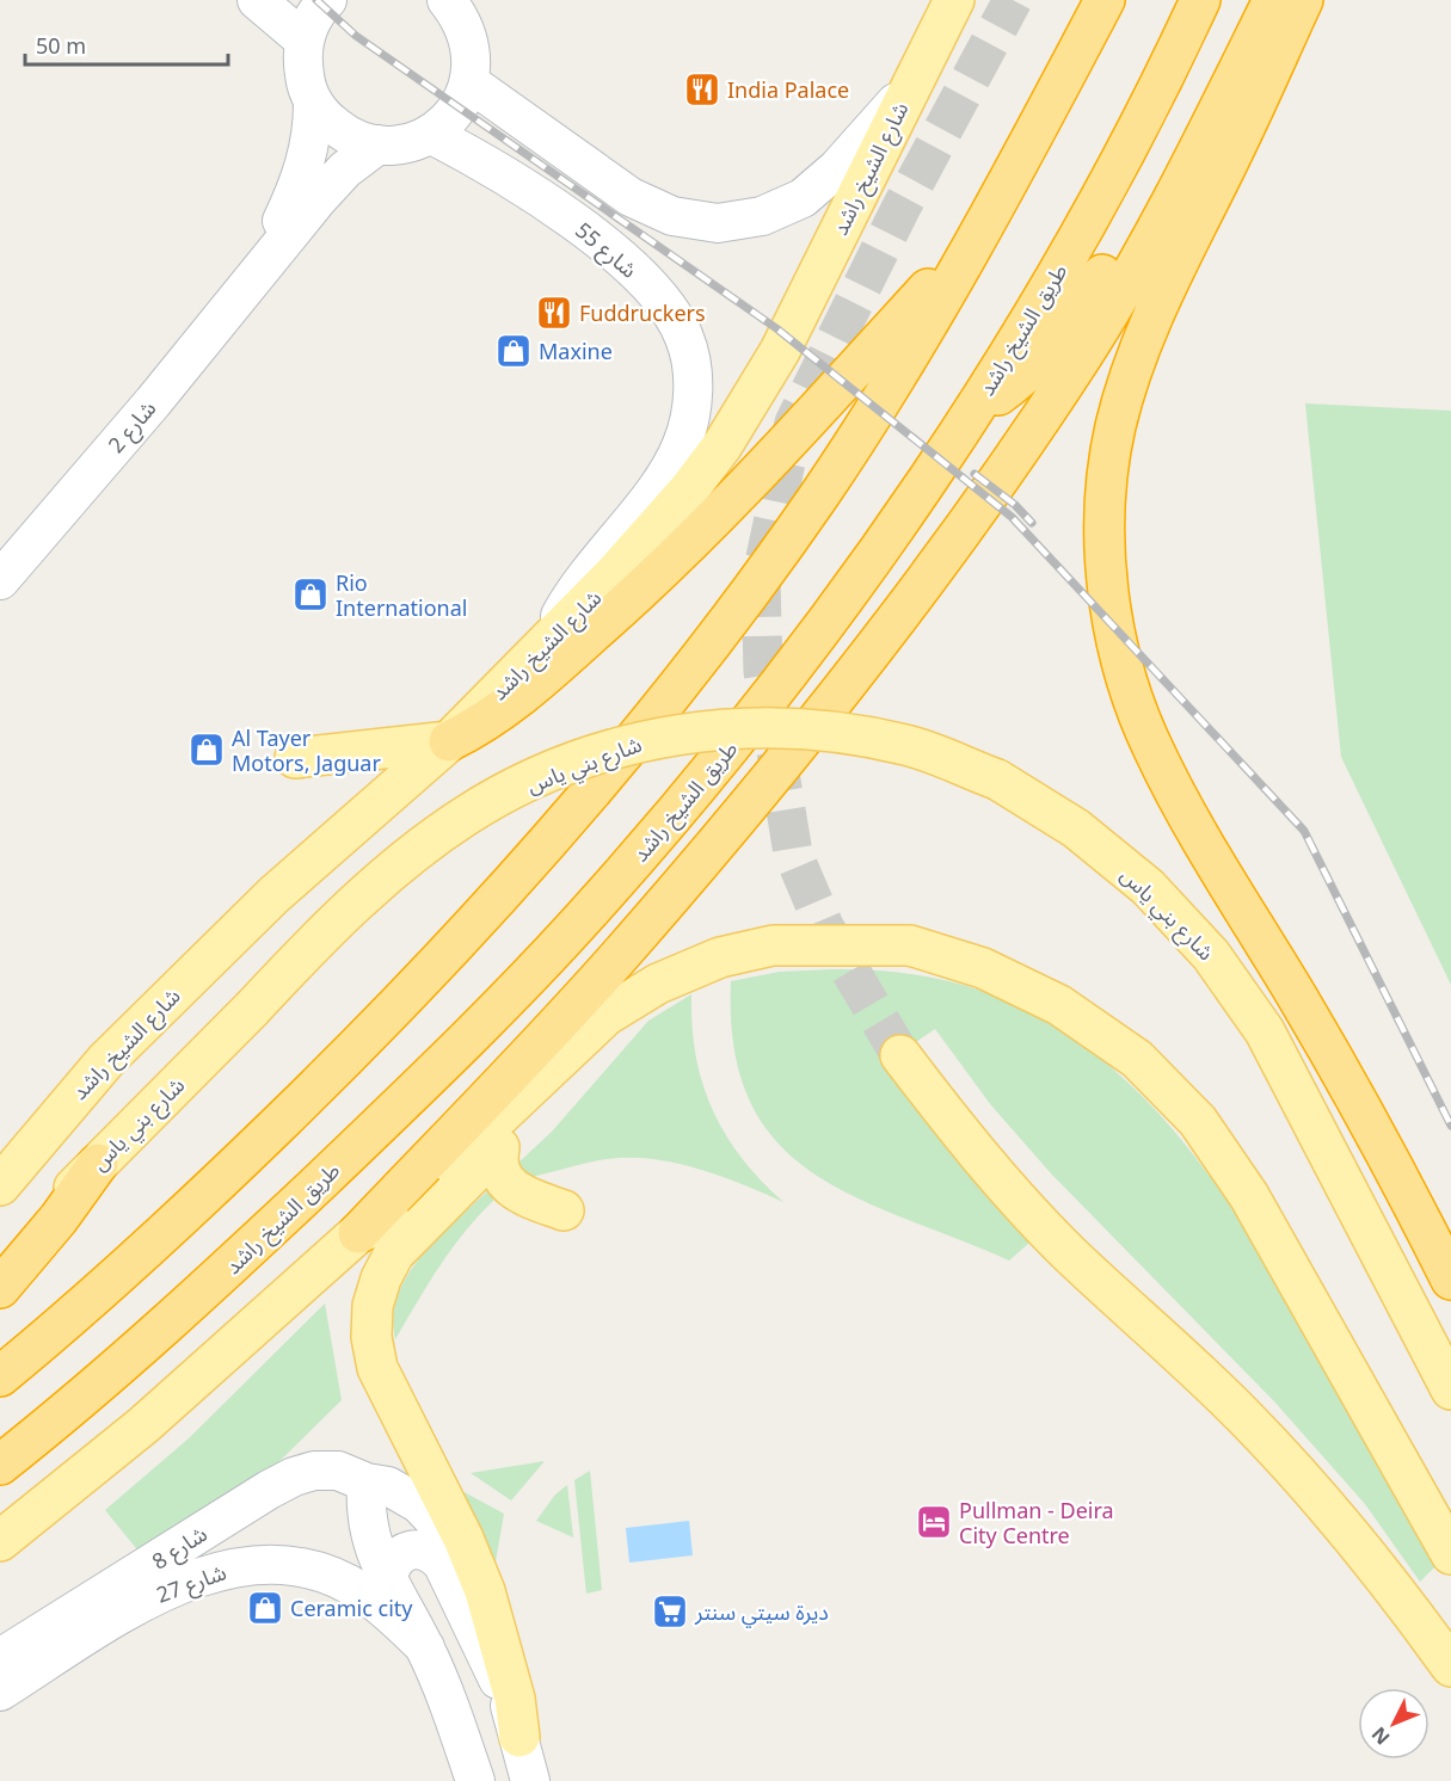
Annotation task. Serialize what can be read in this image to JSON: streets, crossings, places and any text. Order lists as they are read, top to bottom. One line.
{"streets":{"highway":["طريق الشيخ راشد"],"main road":["شارع الشيخ راشد","شارع بني ياس"],"street":["شارع 55","شارع 2","شارع 8","شارع 27"]},"crossings":[["شارع الشيخ راشد","شارع 55"]],"places":{"restaurant":["India Palace","Fuddruckers"],"shop":["Maxine","Rio International","Al Tayer Motors, Jaguar","Ceramic city"],"hotel":["Pullman - Deira City Centre"],"supermarket":["ديرة سيتي سنتر"]},"scale_bar":"50 m","north":"bottom left"}
